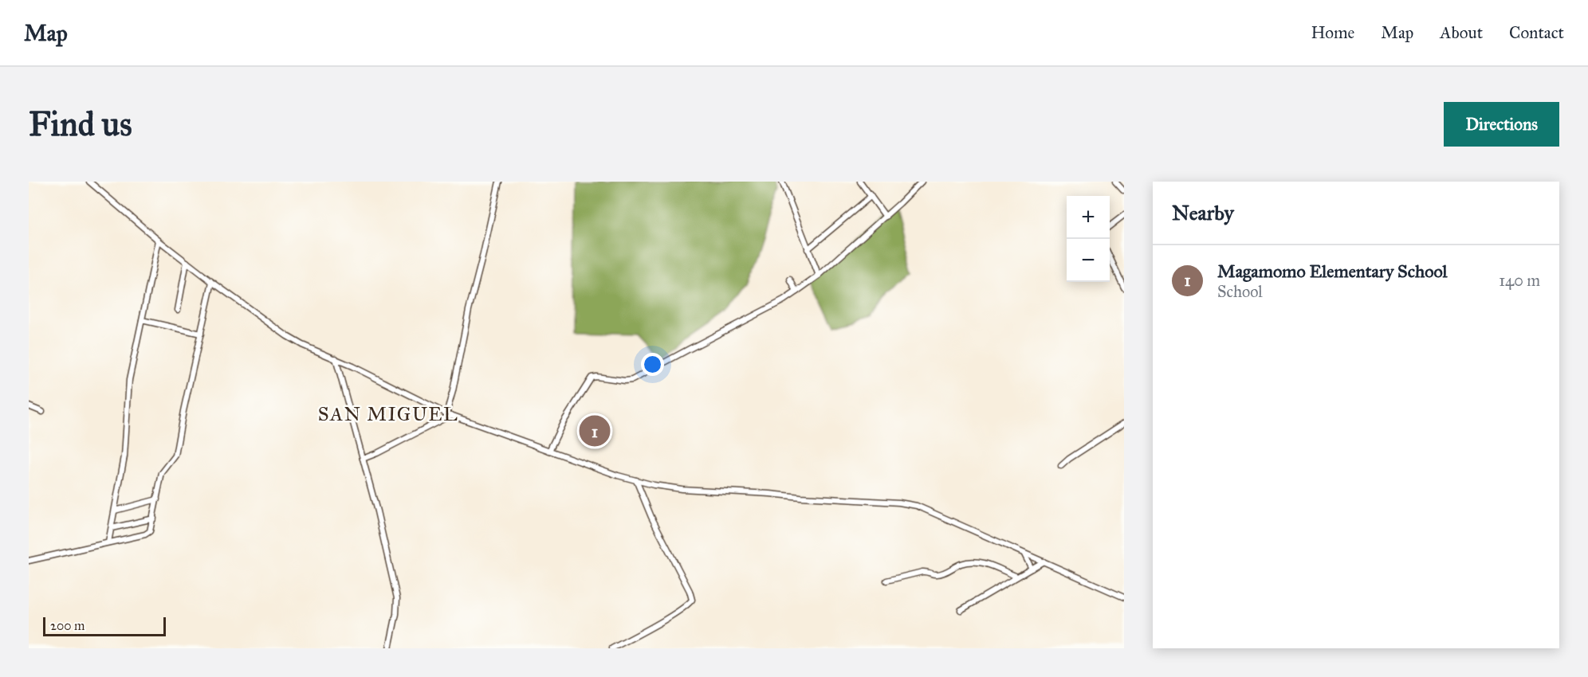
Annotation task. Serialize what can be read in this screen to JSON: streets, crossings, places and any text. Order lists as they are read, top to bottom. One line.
{"districts":["SAN MIGUEL"],"scale_bar":"200 m","page":{"header":"Map","nav":["Home","Map","About","Contact"],"buttons":"Directions","title":"Find us","heading":"Nearby","map_buttons":["+","−"],"list":[{"mark":"1","name":"Magamomo Elementary School","note":"School","value":"140 m"}],"pins":"1","scale":"200 m"}}
